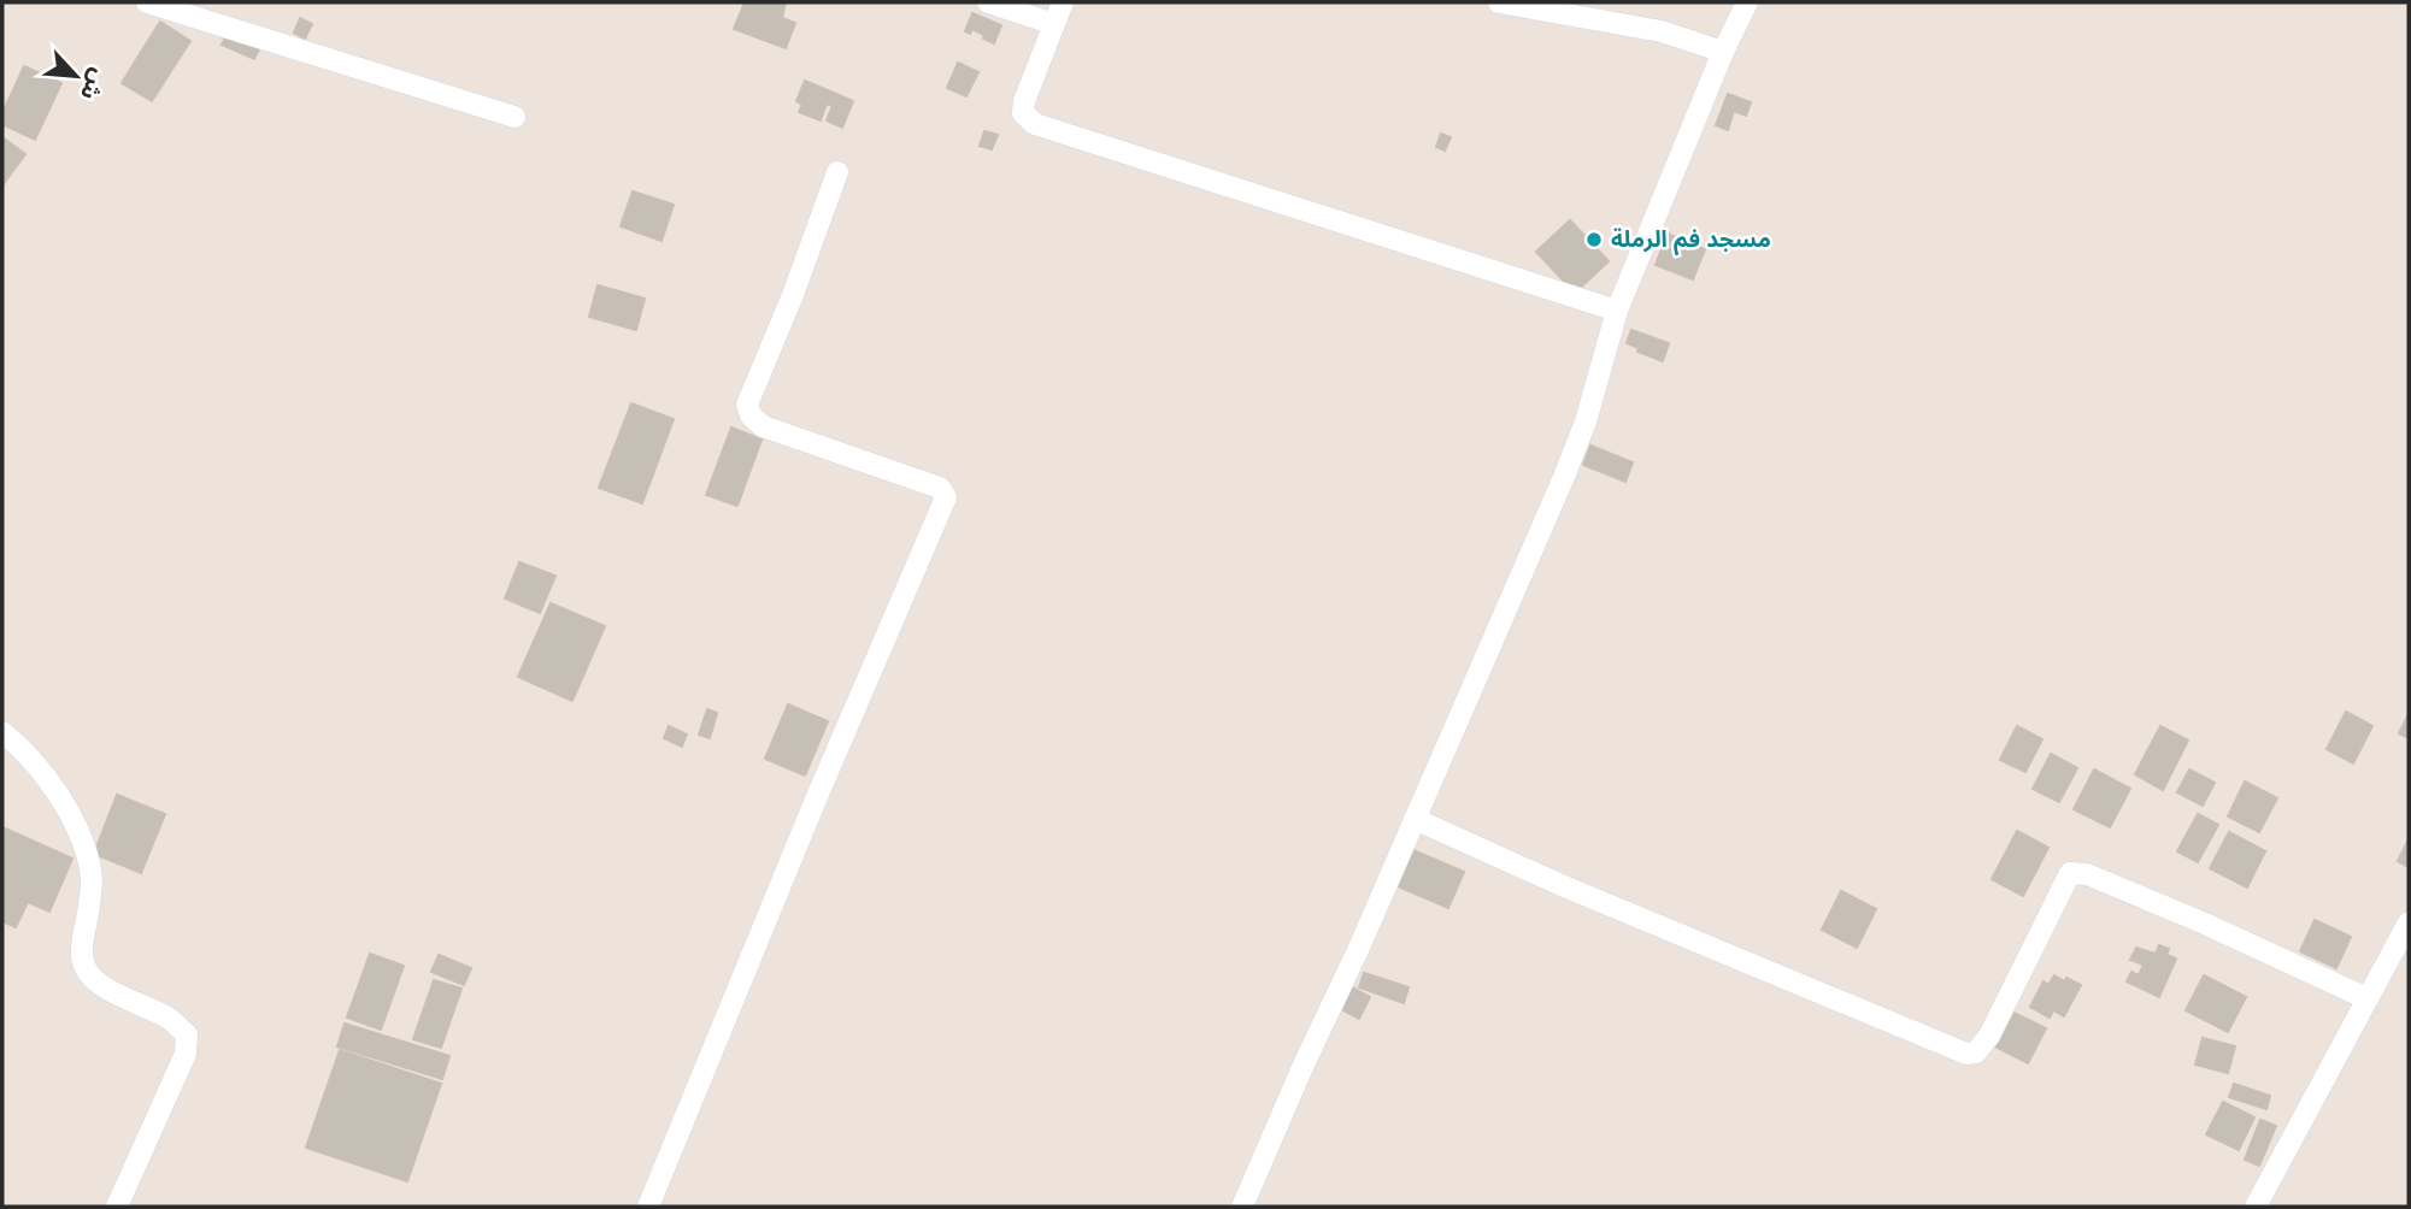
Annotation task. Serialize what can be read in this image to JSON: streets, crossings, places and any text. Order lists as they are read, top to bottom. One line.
{"places":["مسجد فم الرملة"],"north":"bottom right"}
